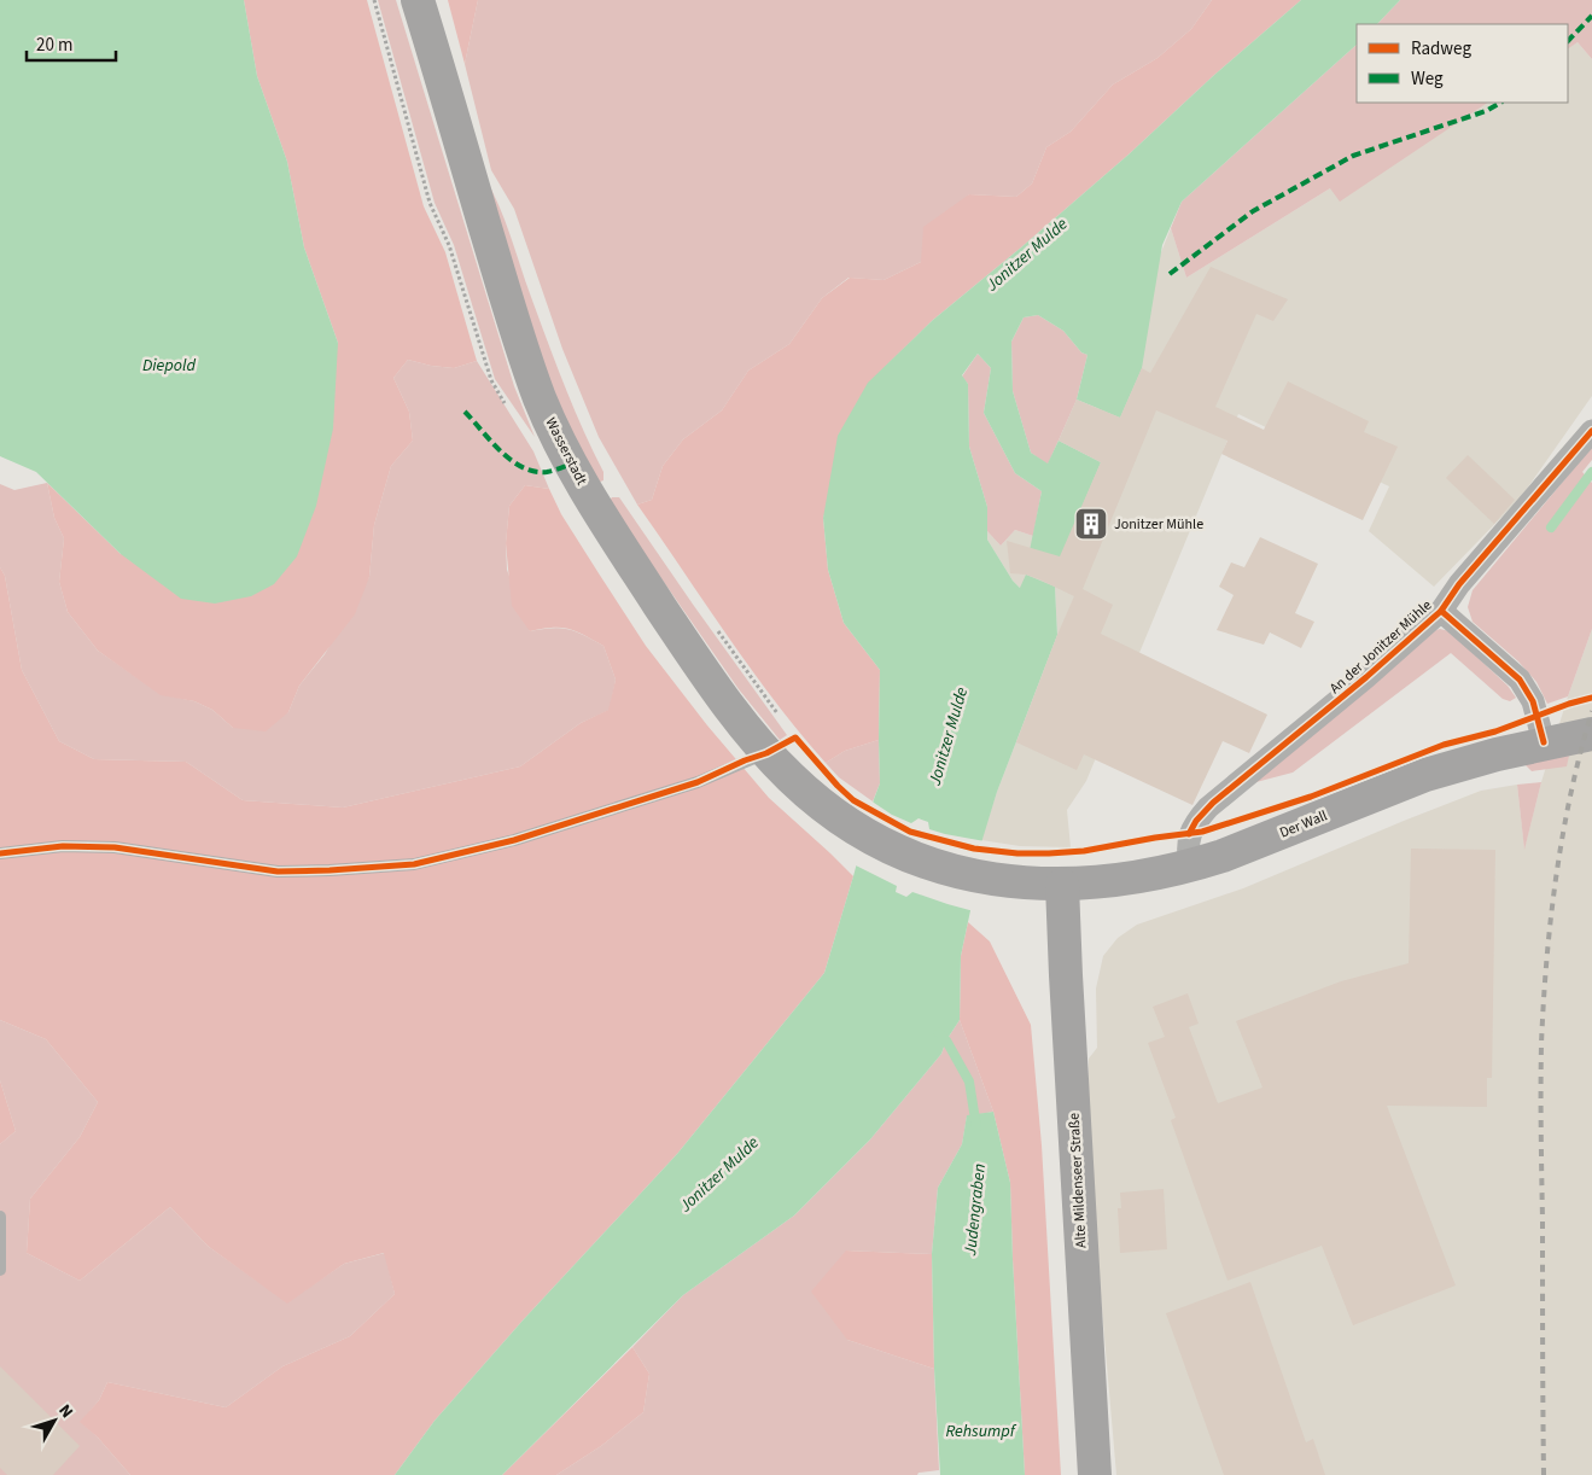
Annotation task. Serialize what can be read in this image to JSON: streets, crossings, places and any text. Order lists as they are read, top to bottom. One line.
{"streets":{"main road":["Wasserstadt","Der Wall","Alte Mildenseer Straße"],"street":["An der Jonitzer Mühle"]},"crossings":[["Wasserstadt","Der Wall"],["An der Jonitzer Mühle","Der Wall"],["Der Wall","Alte Mildenseer Straße"]],"water":["Jonitzer Mulde","Diepold","Judengraben","Rehsumpf"],"places":{"building":["Jonitzer Mühle"]},"legend":["Radweg","Weg"],"scale_bar":"20 m","north":"top right"}
